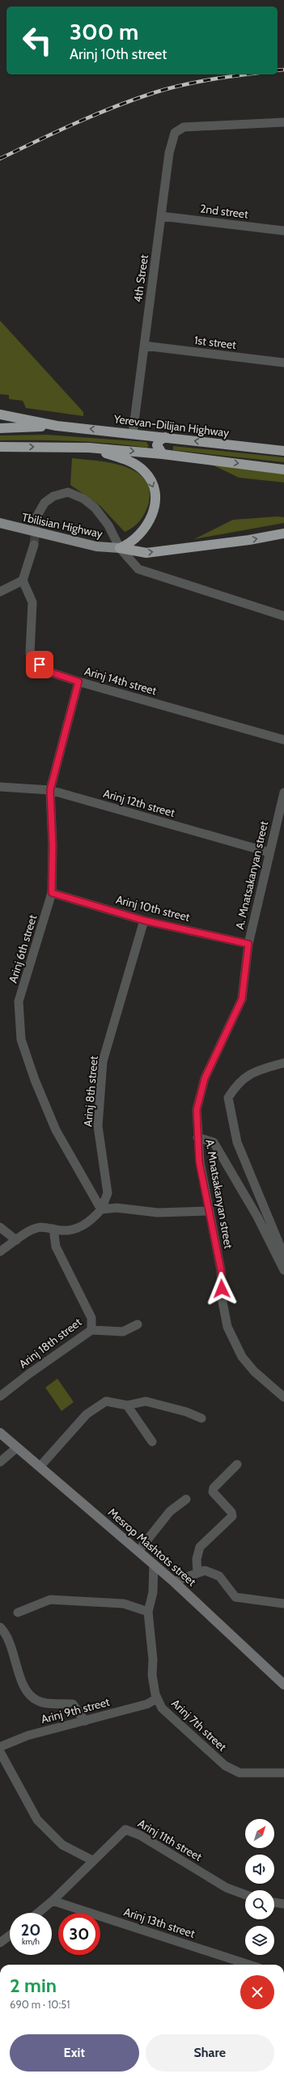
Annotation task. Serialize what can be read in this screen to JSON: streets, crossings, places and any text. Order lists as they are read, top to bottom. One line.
{"streets":{"highway":["Yerevan-Dilijan Highway"],"main road":["Tbilisian Highway"],"street":["2nd street","4th Street","1st street","Arinj 14th street","Arinj 12th street","A. Mnatsakanyan street","Arinj 10th street","Arinj 6th street","Arinj 8th street","Arinj 18th street","Mesrop Mashtots street","Arinj 9th street","Arinj 7th street","Arinj 11th street","Arinj 13th street"]},"crossings":[["2nd street","4th Street"],["4th Street","1st street"],["4th Street","Yerevan-Dilijan Highway"],["Arinj 14th street","Arinj 6th street"],["Arinj 12th street","A. Mnatsakanyan street"],["Arinj 12th street","Arinj 6th street"],["A. Mnatsakanyan street","Arinj 10th street"],["Arinj 10th street","Arinj 6th street"],["Arinj 10th street","Arinj 8th street"],["Arinj 6th street","Arinj 8th street"],["Mesrop Mashtots street","Arinj 7th street"],["Arinj 9th street","Arinj 7th street"],["Arinj 11th street","Arinj 13th street"]],"north":"top right","page":{"turn":["300 m","Arinj 10th street"],"speed":"20 km/h","limit":"30","heading":["2 min","690 m · 10:51"],"buttons":["Exit","Share"]}}
